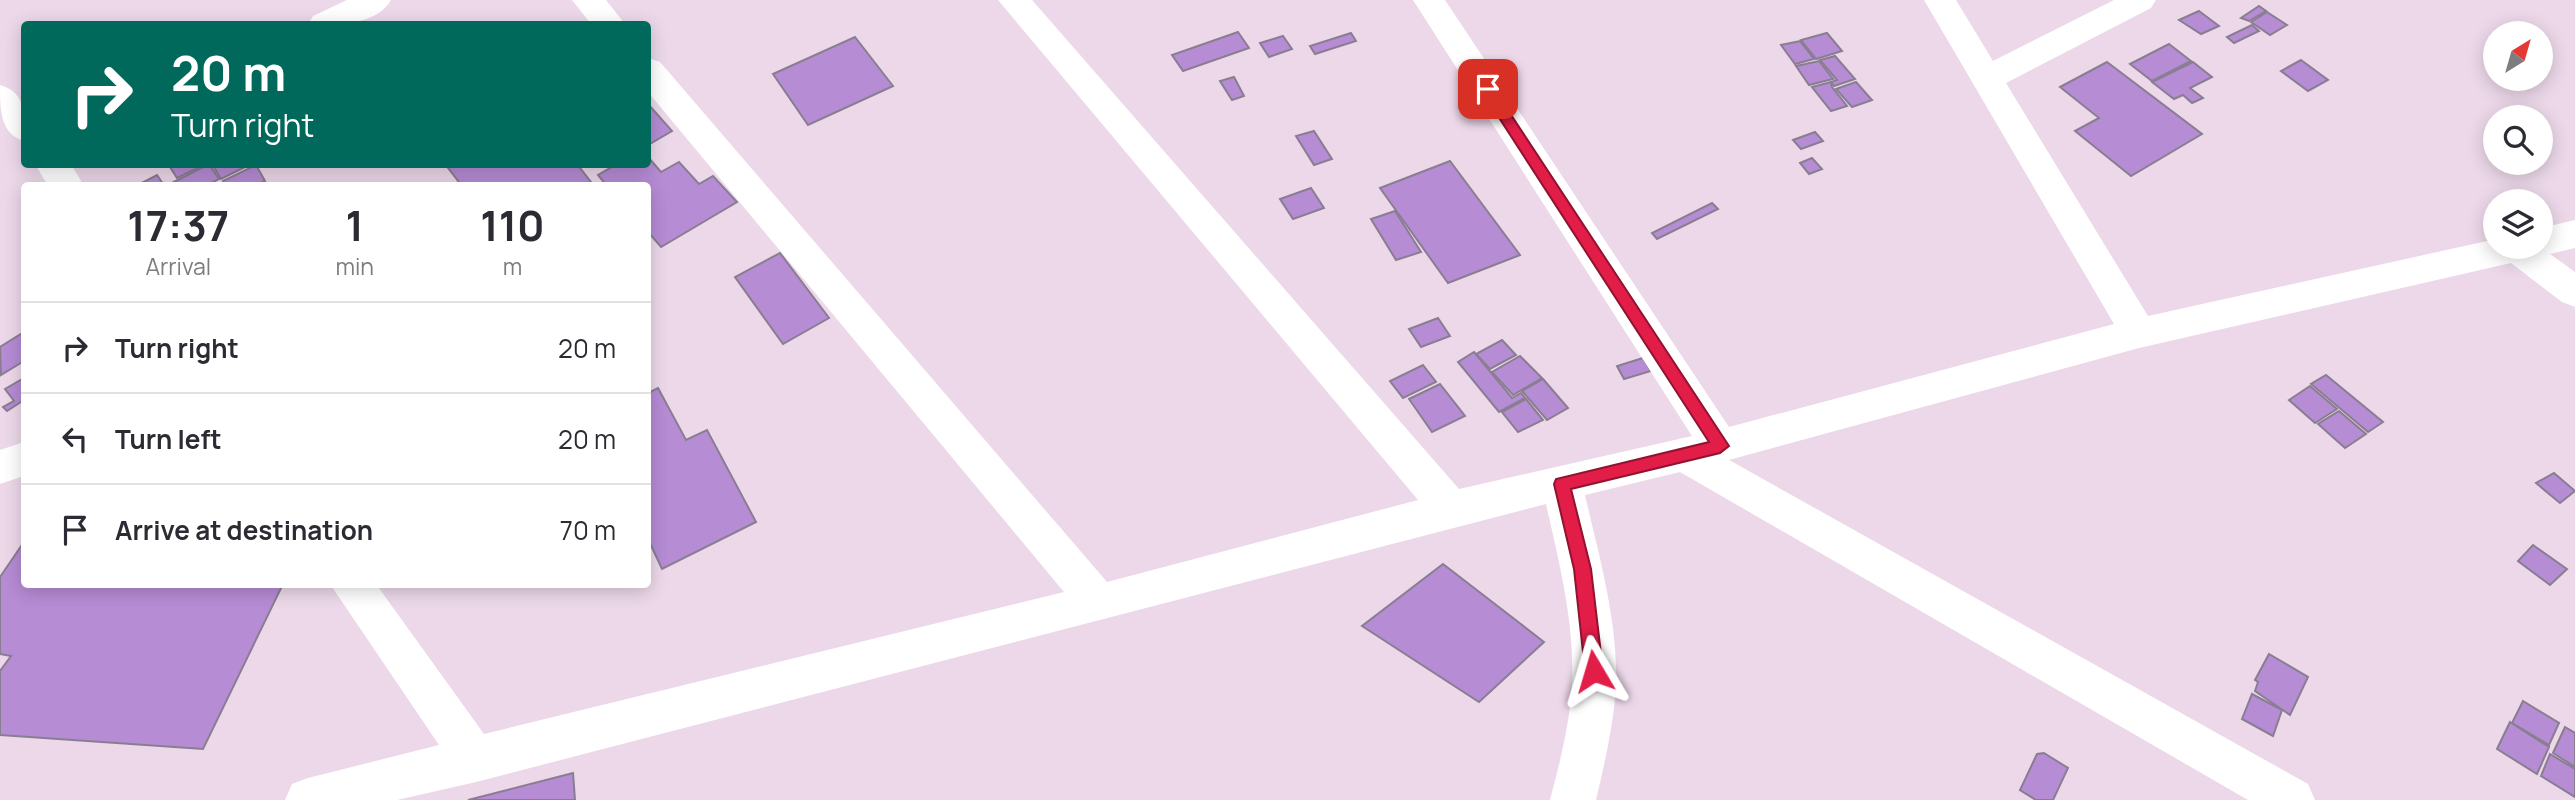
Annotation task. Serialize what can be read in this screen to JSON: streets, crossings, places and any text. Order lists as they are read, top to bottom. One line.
{"north":"top right","page":{"turn":["20 m","Turn right"],"eta":["17:37","Arrival","1","min","110","m"],"list":[{"name":"Turn right","value":"20 m"},{"name":"Turn left","value":"20 m"},{"name":"Arrive at destination","value":"70 m"}]}}
